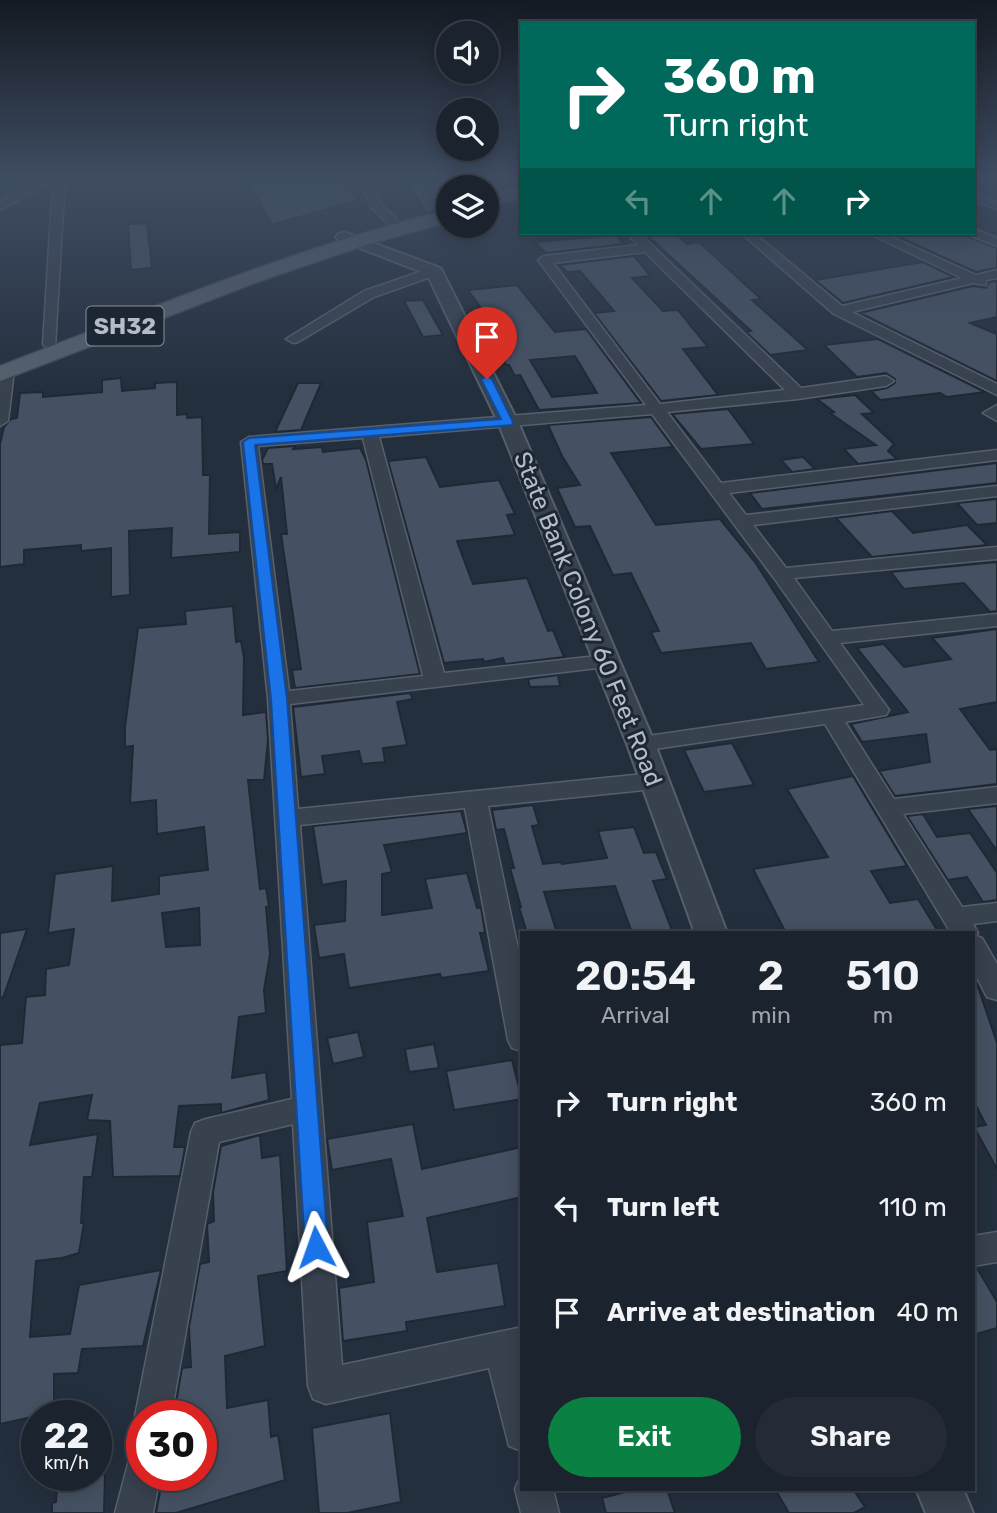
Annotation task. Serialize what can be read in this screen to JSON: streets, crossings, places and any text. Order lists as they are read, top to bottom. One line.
{"streets":{"main road":["SH32"],"street":["State Bank Colony 60 Feet Road"]},"page":{"turn":["360 m","Turn right"],"eta":["20:54","Arrival","2","min","510","m"],"list":[{"name":"Turn right","value":"360 m"},{"name":"Turn left","value":"110 m"},{"name":"Arrive at destination","value":"40 m"}],"buttons":["Exit","Share"],"speed":"22 km/h","limit":"30"}}
